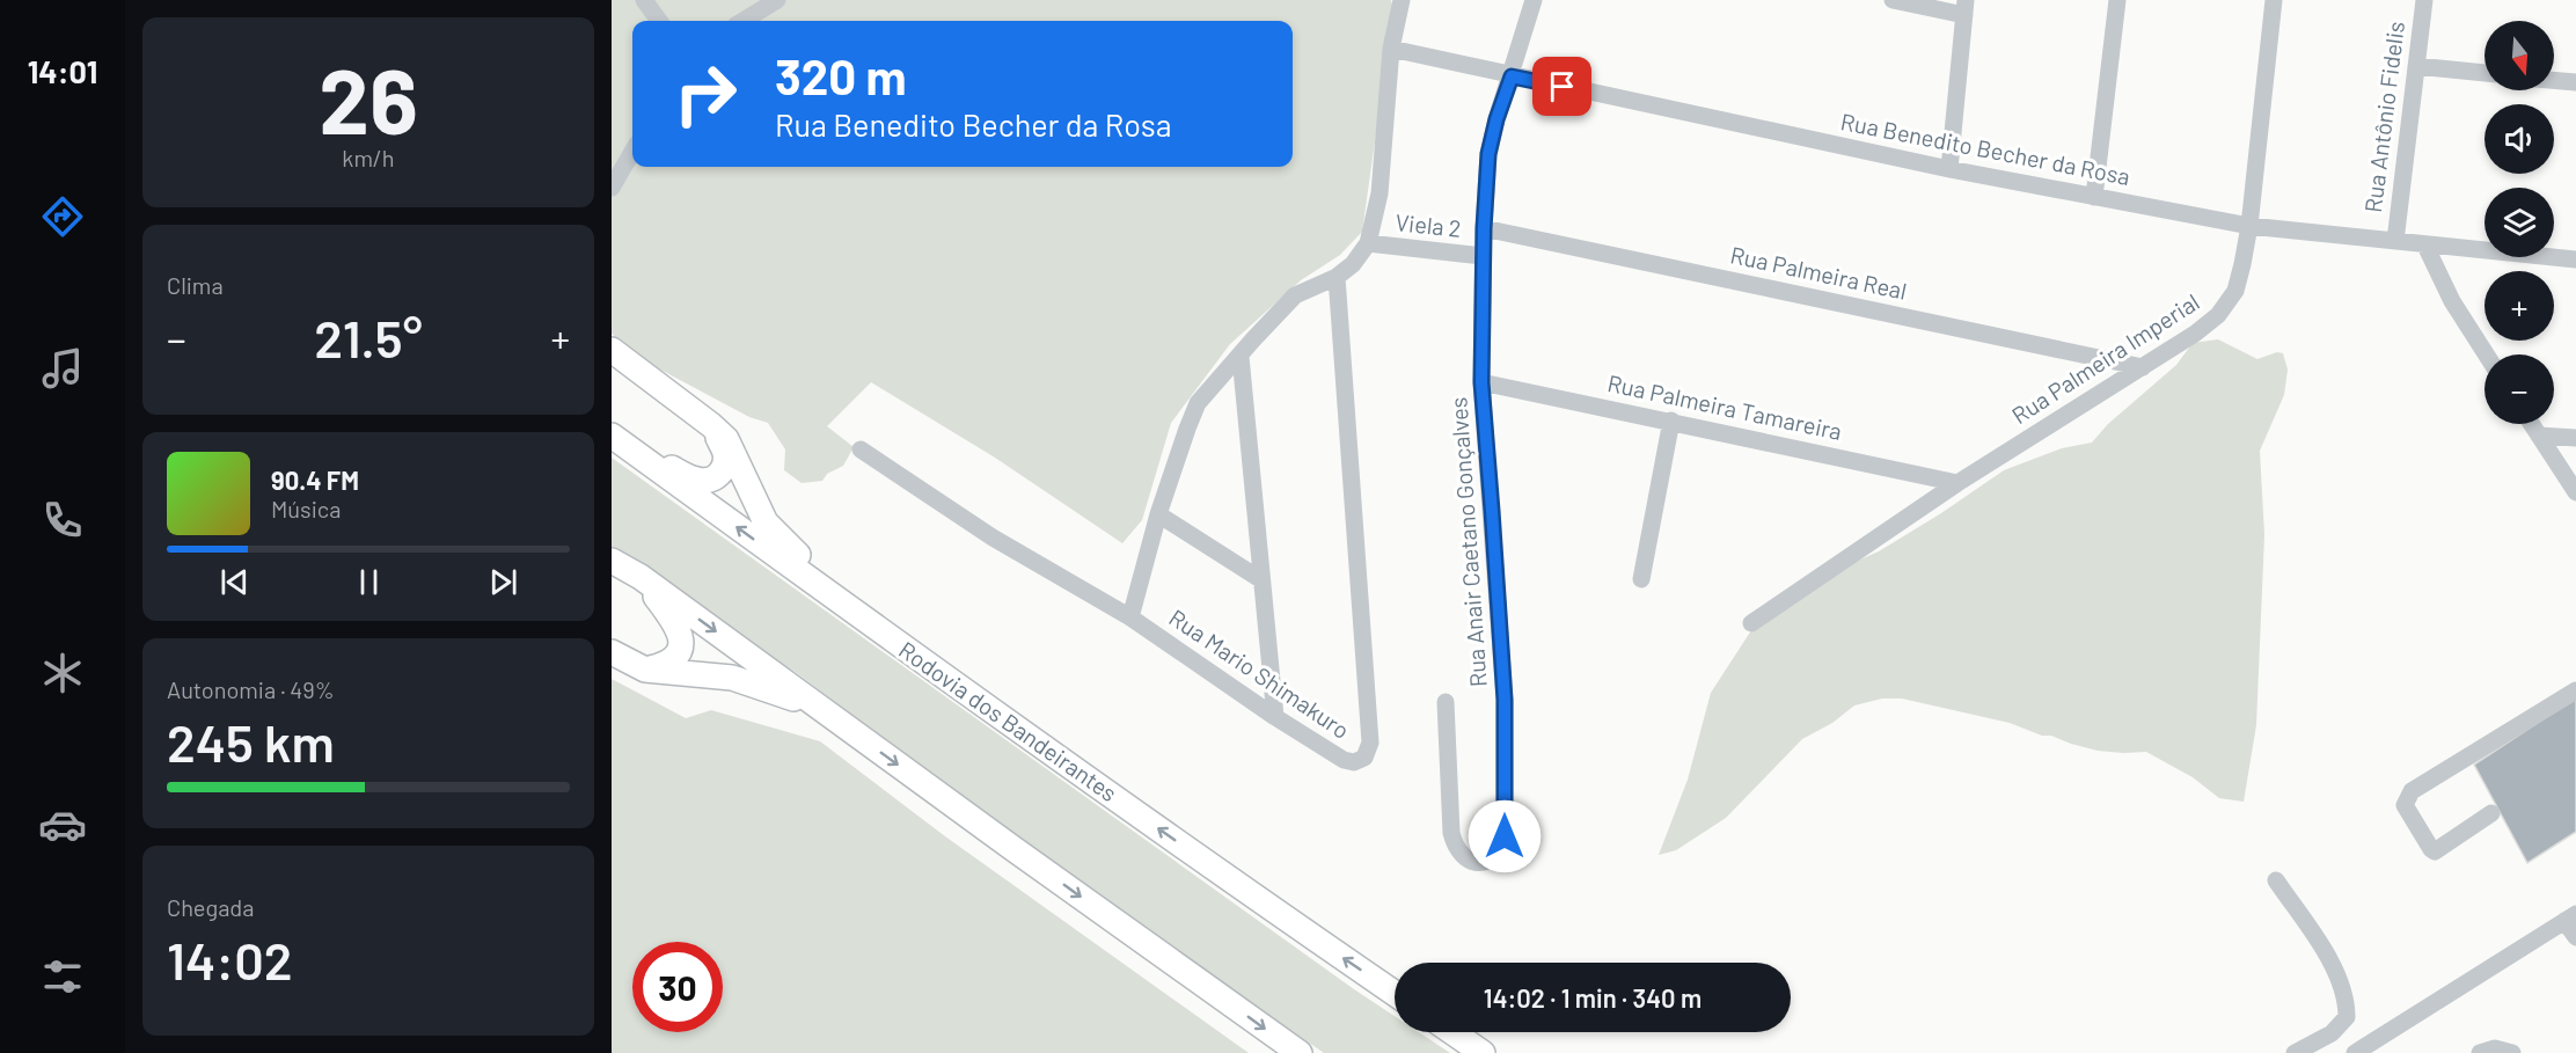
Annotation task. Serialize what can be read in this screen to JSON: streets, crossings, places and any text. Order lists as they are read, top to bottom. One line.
{"streets":{"highway":["Rodovia dos Bandeirantes"],"street":["Rua Antônio Fidelis","Rua Benedito Becher da Rosa","Viela 2","Rua Palmeira Real","Rua Palmeira Imperial","Rua Palmeira Tamareira","Rua Anair Caetano Gonçalves","Rua Mario Shimakuro"]},"crossings":[["Rua Antônio Fidelis","Rua Benedito Becher da Rosa"],["Rua Benedito Becher da Rosa","Rua Palmeira Imperial"],["Rua Benedito Becher da Rosa","Rua Anair Caetano Gonçalves"],["Viela 2","Rua Anair Caetano Gonçalves"],["Rua Palmeira Real","Rua Palmeira Imperial"],["Rua Palmeira Real","Rua Anair Caetano Gonçalves"],["Rua Palmeira Imperial","Rua Palmeira Tamareira"],["Rua Palmeira Tamareira","Rua Anair Caetano Gonçalves"]],"north":"bottom","page":{"tabs":"14:01","tile":[["26","km/h"],"Clima",["Autonomia · 49%","245 km"],["Chegada","14:02"]],"map_buttons":["+","−"],"turn":["320 m","Rua Benedito Becher da Rosa"],"heat":["−","21.5°","+"],"song":["90.4 FM","Música"],"limit":"30","trip":"14:02 · 1 min · 340 m"}}
